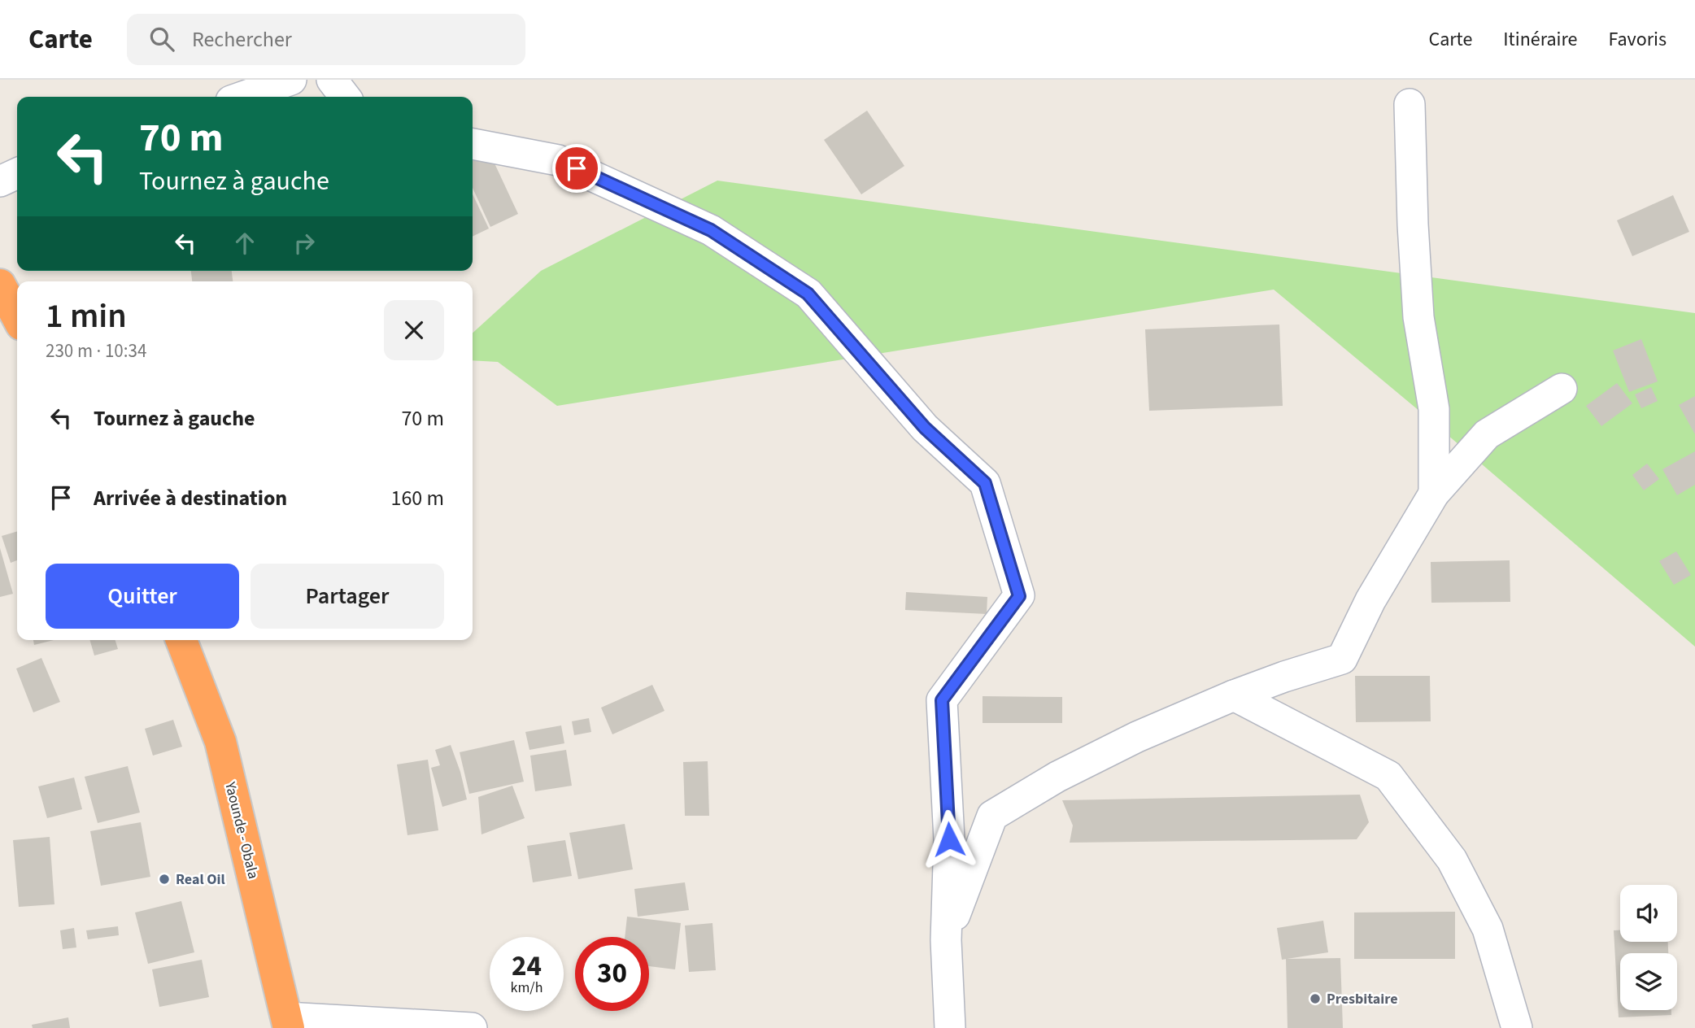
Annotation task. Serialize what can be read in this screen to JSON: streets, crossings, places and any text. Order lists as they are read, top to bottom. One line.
{"streets":{"highway":["Yaounde - Obala"]},"places":["Real Oil","Presbitaire"],"page":{"header":"Carte","search":"Rechercher","nav":["Carte","Itinéraire","Favoris"],"turn":["70 m","Tournez à gauche"],"heading":["1 min","230 m · 10:34"],"list":[{"name":"Tournez à gauche","value":"70 m"},{"name":"Arrivée à destination","value":"160 m"}],"buttons":["Quitter","Partager"],"speed":"24 km/h","limit":"30"}}
